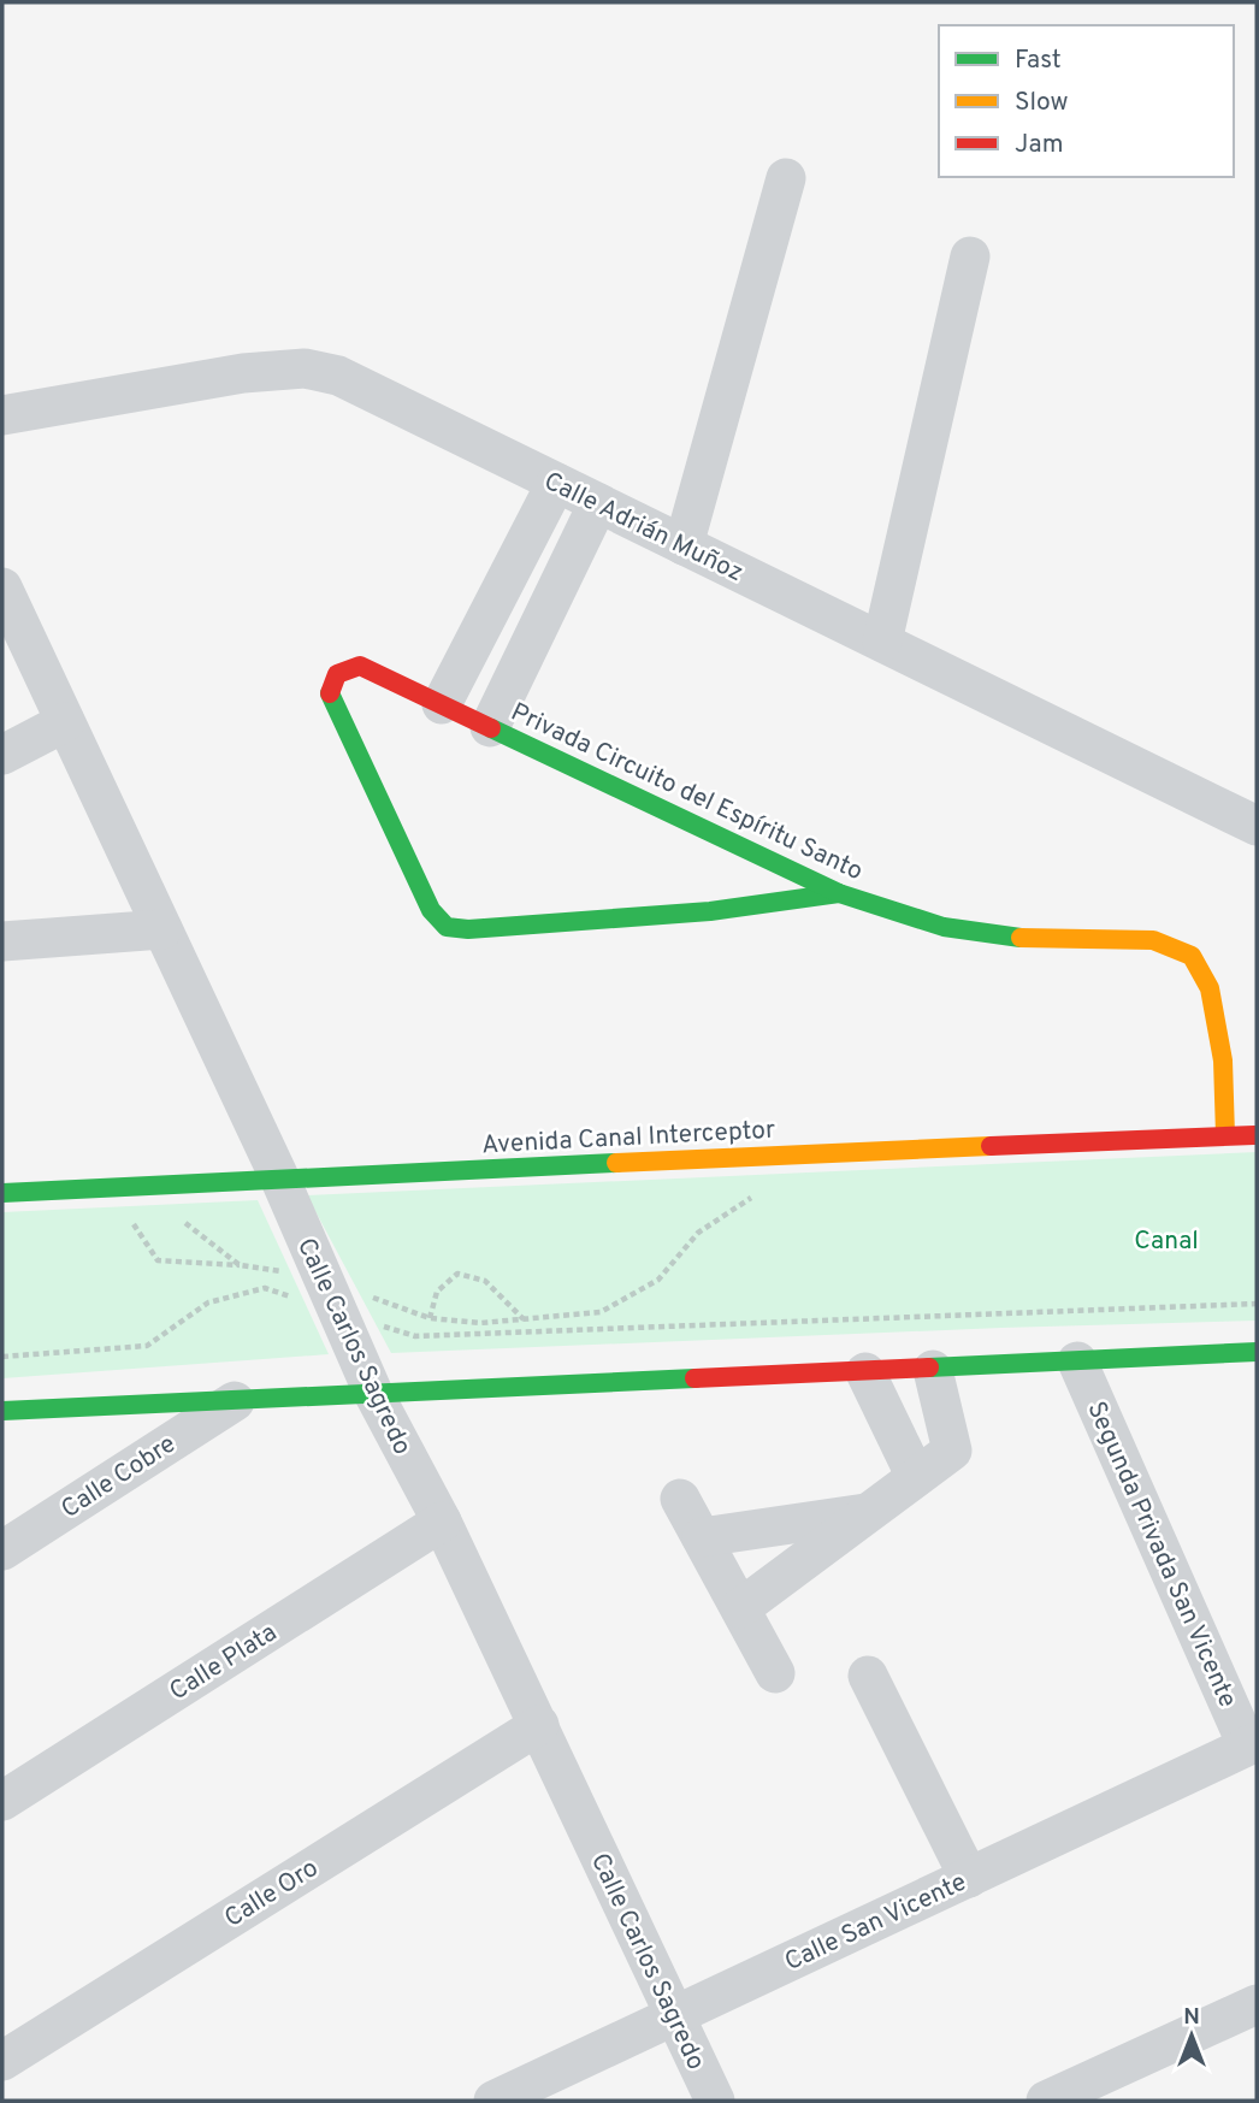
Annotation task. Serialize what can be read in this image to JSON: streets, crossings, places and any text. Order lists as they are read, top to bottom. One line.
{"streets":{"street":["Calle Adrián Muñoz","Privada Circuito del Espíritu Santo","Avenida Canal Interceptor","Calle Carlos Sagredo","Calle Cobre","Segunda Privada San Vicente","Calle Plata","Calle Oro","Calle San Vicente"]},"crossings":[["Privada Circuito del Espíritu Santo","Avenida Canal Interceptor"],["Avenida Canal Interceptor","Calle Carlos Sagredo"],["Calle Carlos Sagredo","Calle Plata"],["Calle Carlos Sagredo","Calle Oro"],["Calle Carlos Sagredo","Calle San Vicente"],["Segunda Privada San Vicente","Calle San Vicente"]],"parks":["Canal"],"legend":["Fast","Slow","Jam"],"north":"top"}
